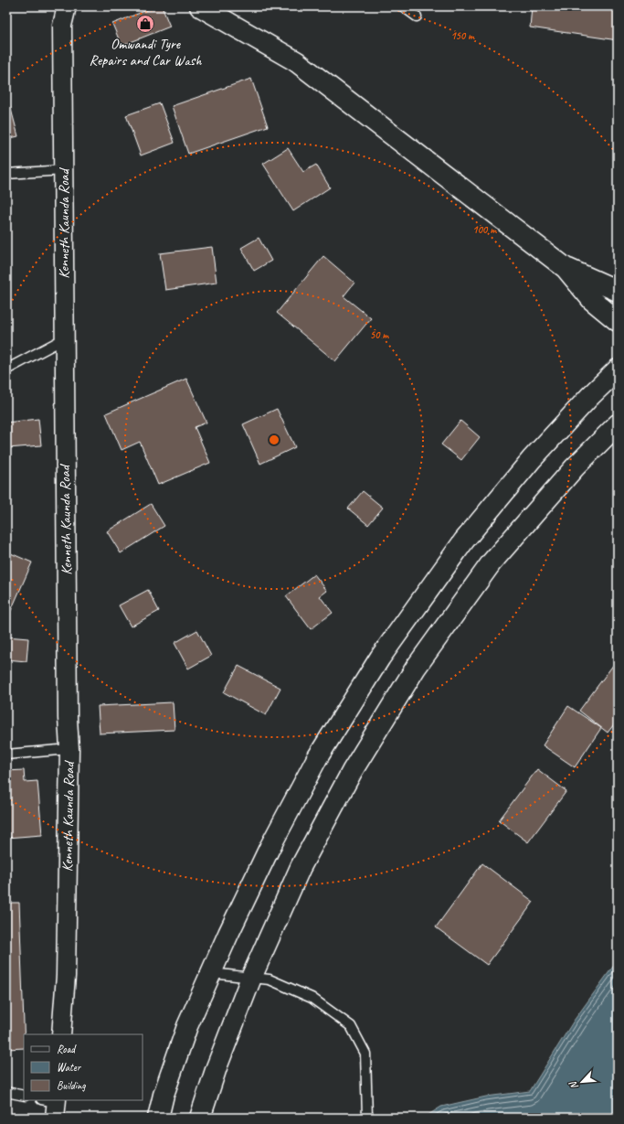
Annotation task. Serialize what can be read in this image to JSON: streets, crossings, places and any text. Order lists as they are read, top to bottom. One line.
{"streets":{"street":["Kenneth Kaunda Road"]},"places":{"shop":["Omwandi Tyre Repairs and Car Wash"]},"legend":["Road","Water","Building"],"north":"bottom left","rings":["150 m","100 m","50 m"]}
